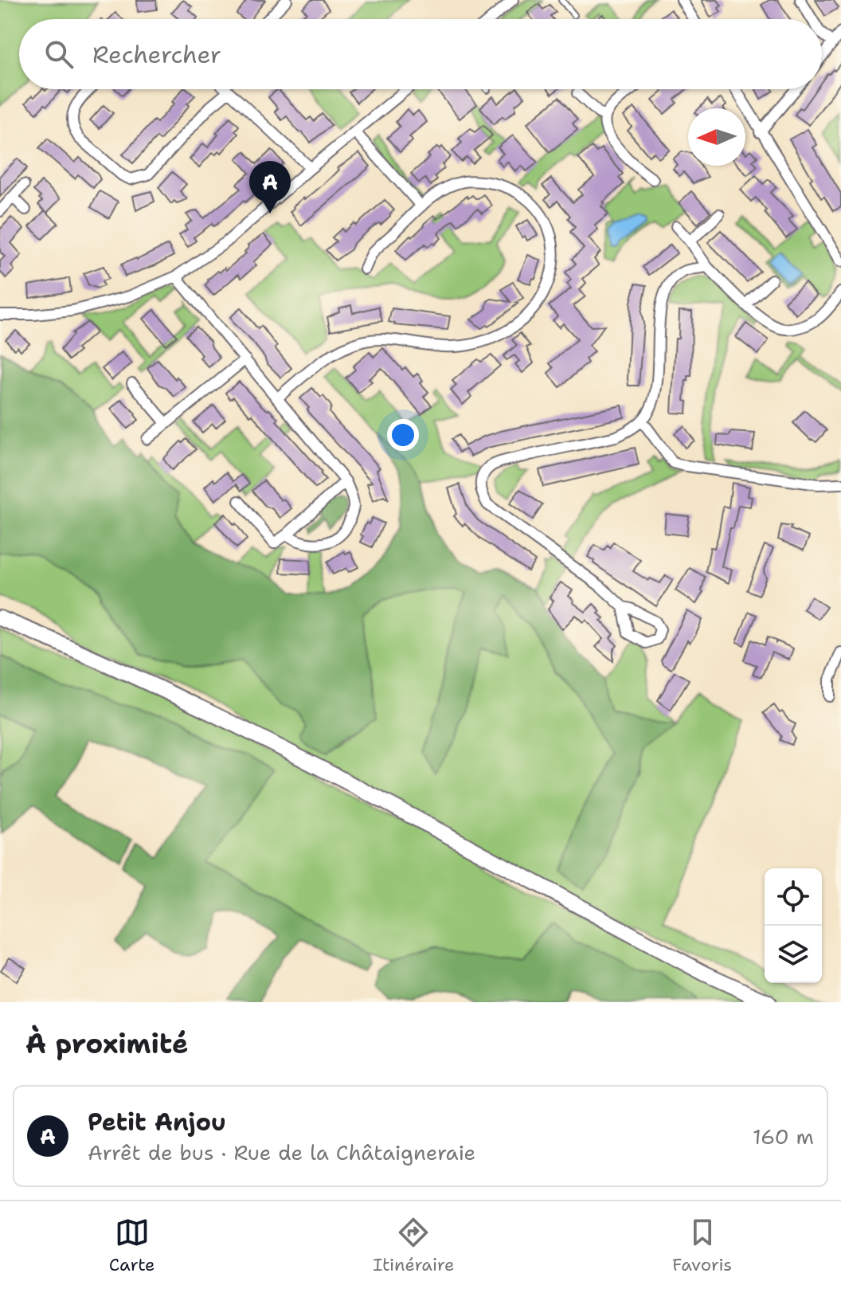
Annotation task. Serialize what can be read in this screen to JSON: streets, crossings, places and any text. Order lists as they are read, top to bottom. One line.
{"north":"left","page":{"search":"Rechercher","pins":"A","heading":"À proximité","list":[{"mark":"A","name":"Petit Anjou","note":"Arrêt de bus · Rue de la Châtaigneraie","value":"160 m"}],"nav":["Carte","Itinéraire","Favoris"]}}
